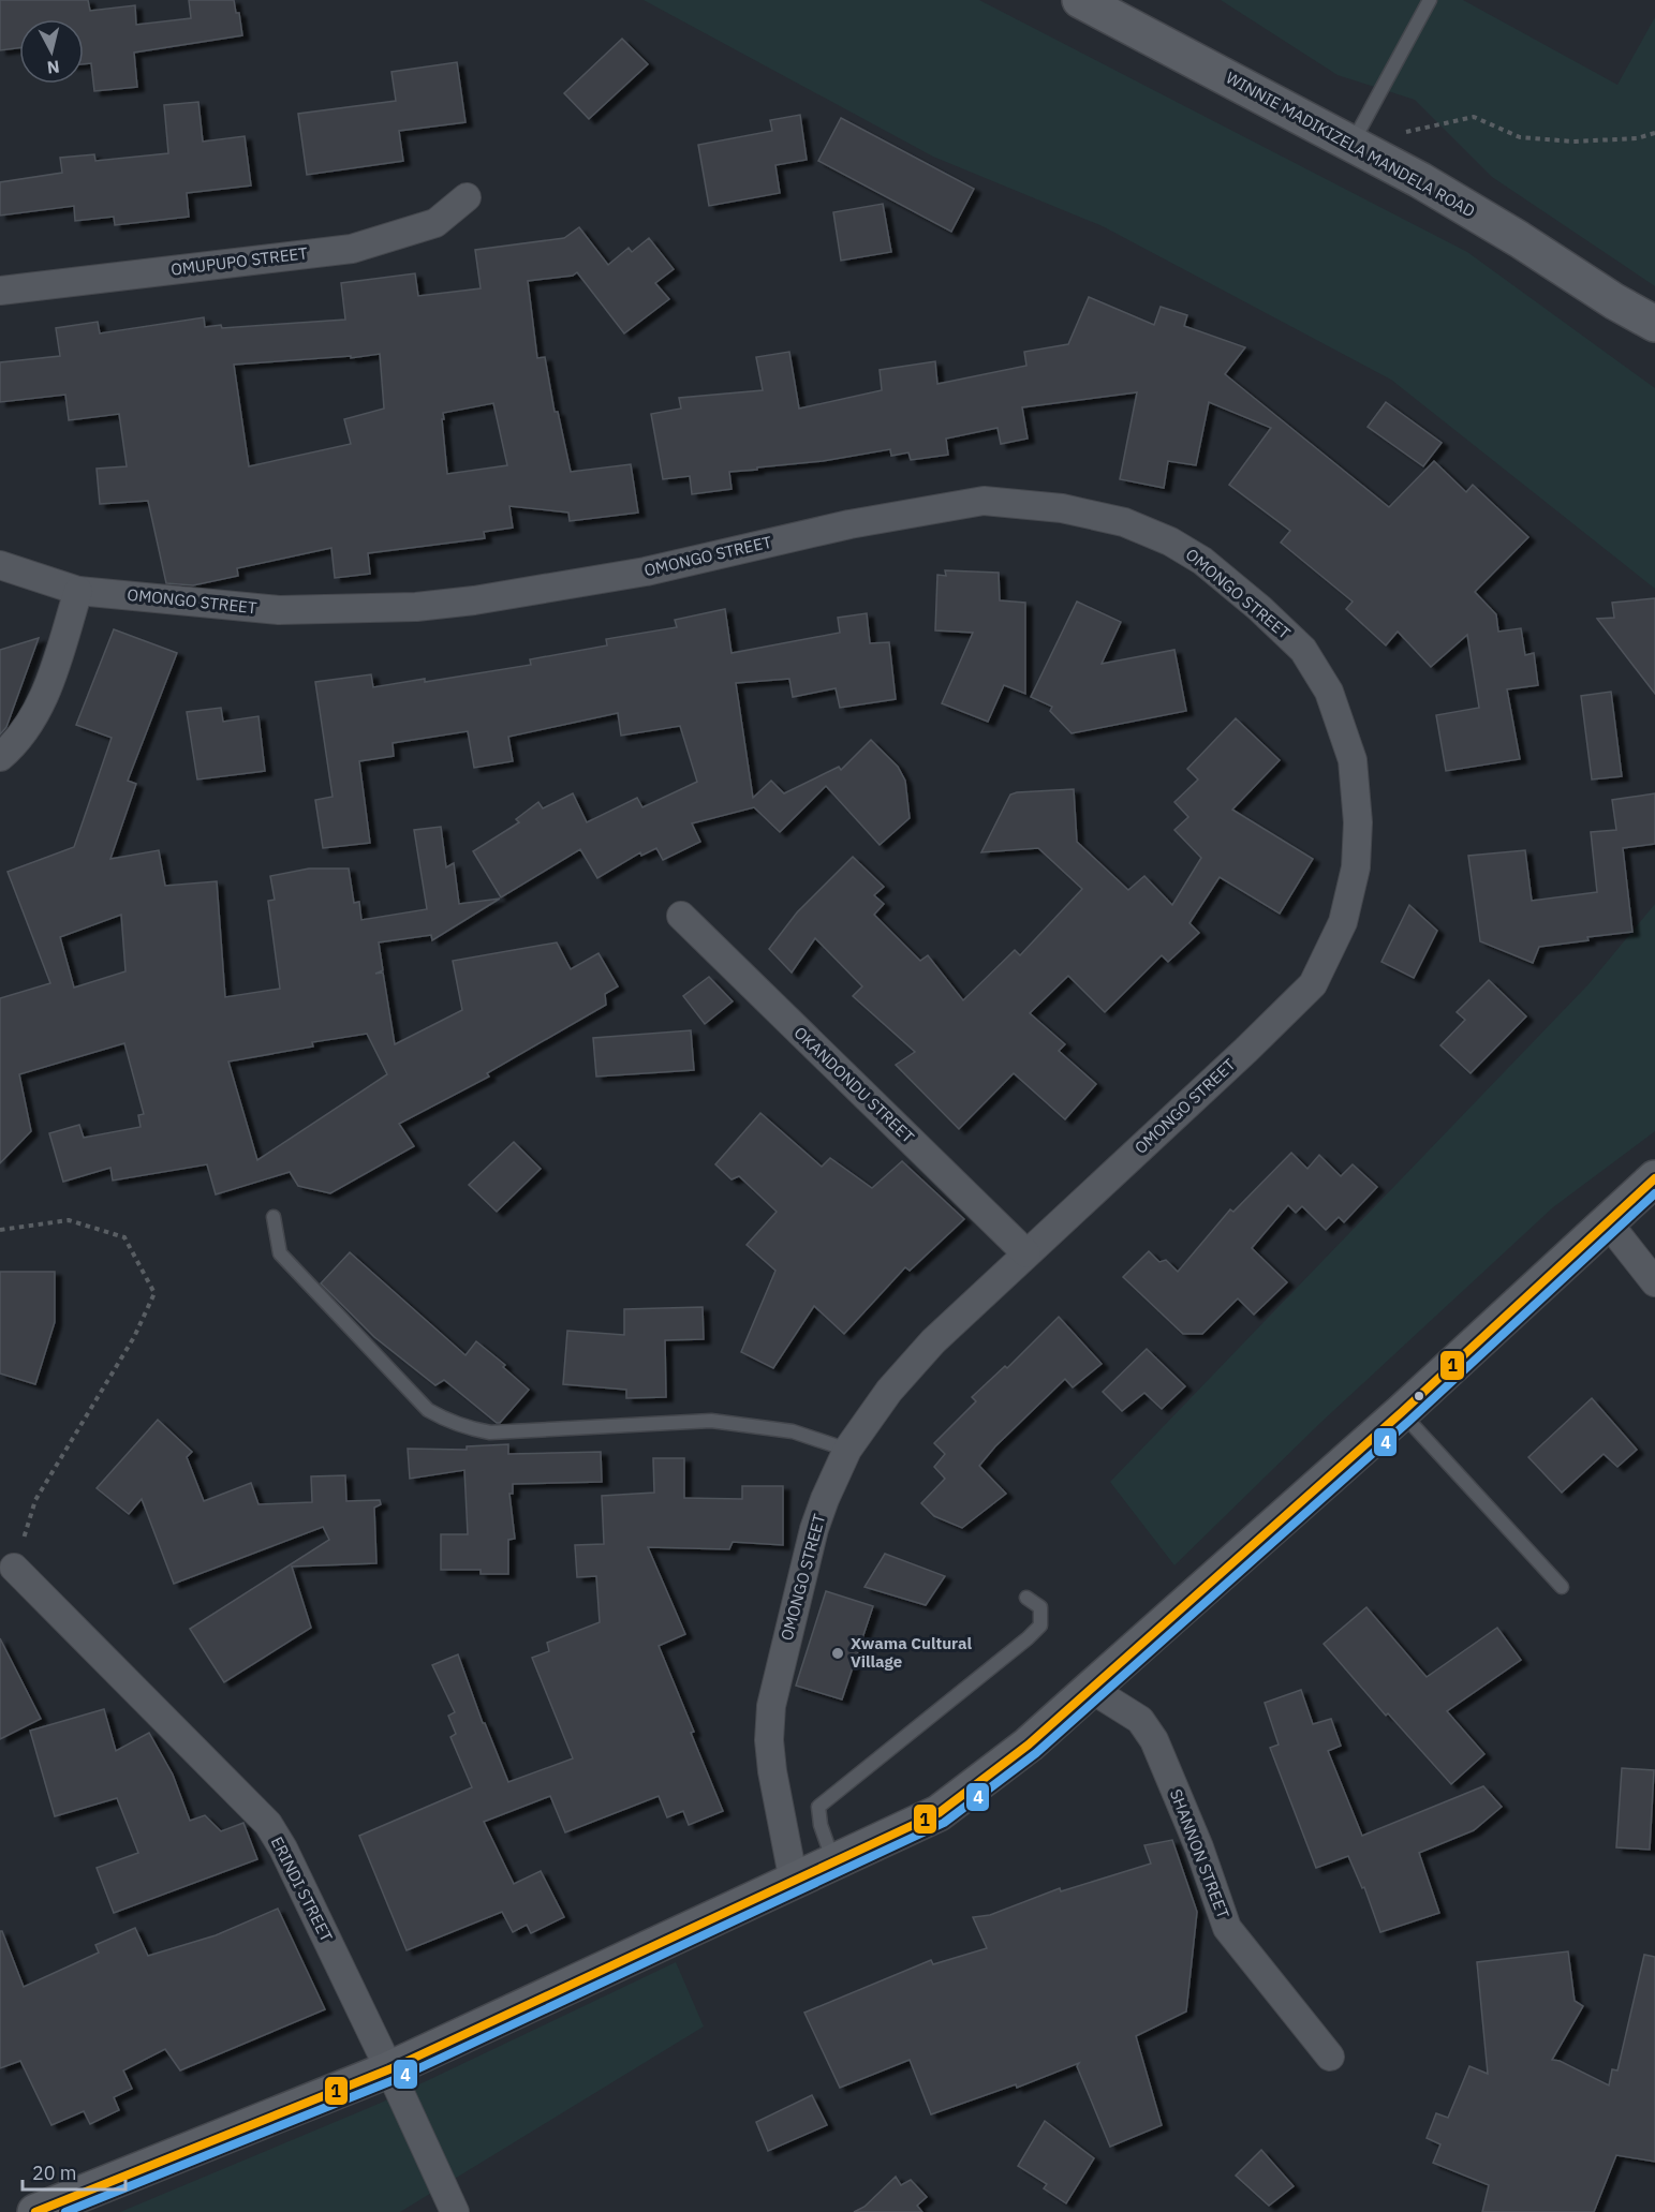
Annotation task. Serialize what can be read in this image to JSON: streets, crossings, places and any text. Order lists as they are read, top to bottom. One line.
{"streets":{"main road":["WINNIE MADIKIZELA MANDELA ROAD"],"street":["OMUPUPO STREET","OMONGO STREET","OKANDONDU STREET","SHANNON STREET","ERINDI STREET"]},"crossings":[["OMONGO STREET","OKANDONDU STREET"]],"places":["Xwama Cultural Village"],"lines":["transit line 1","transit line 4"],"scale_bar":"20 m","north":"bottom"}
